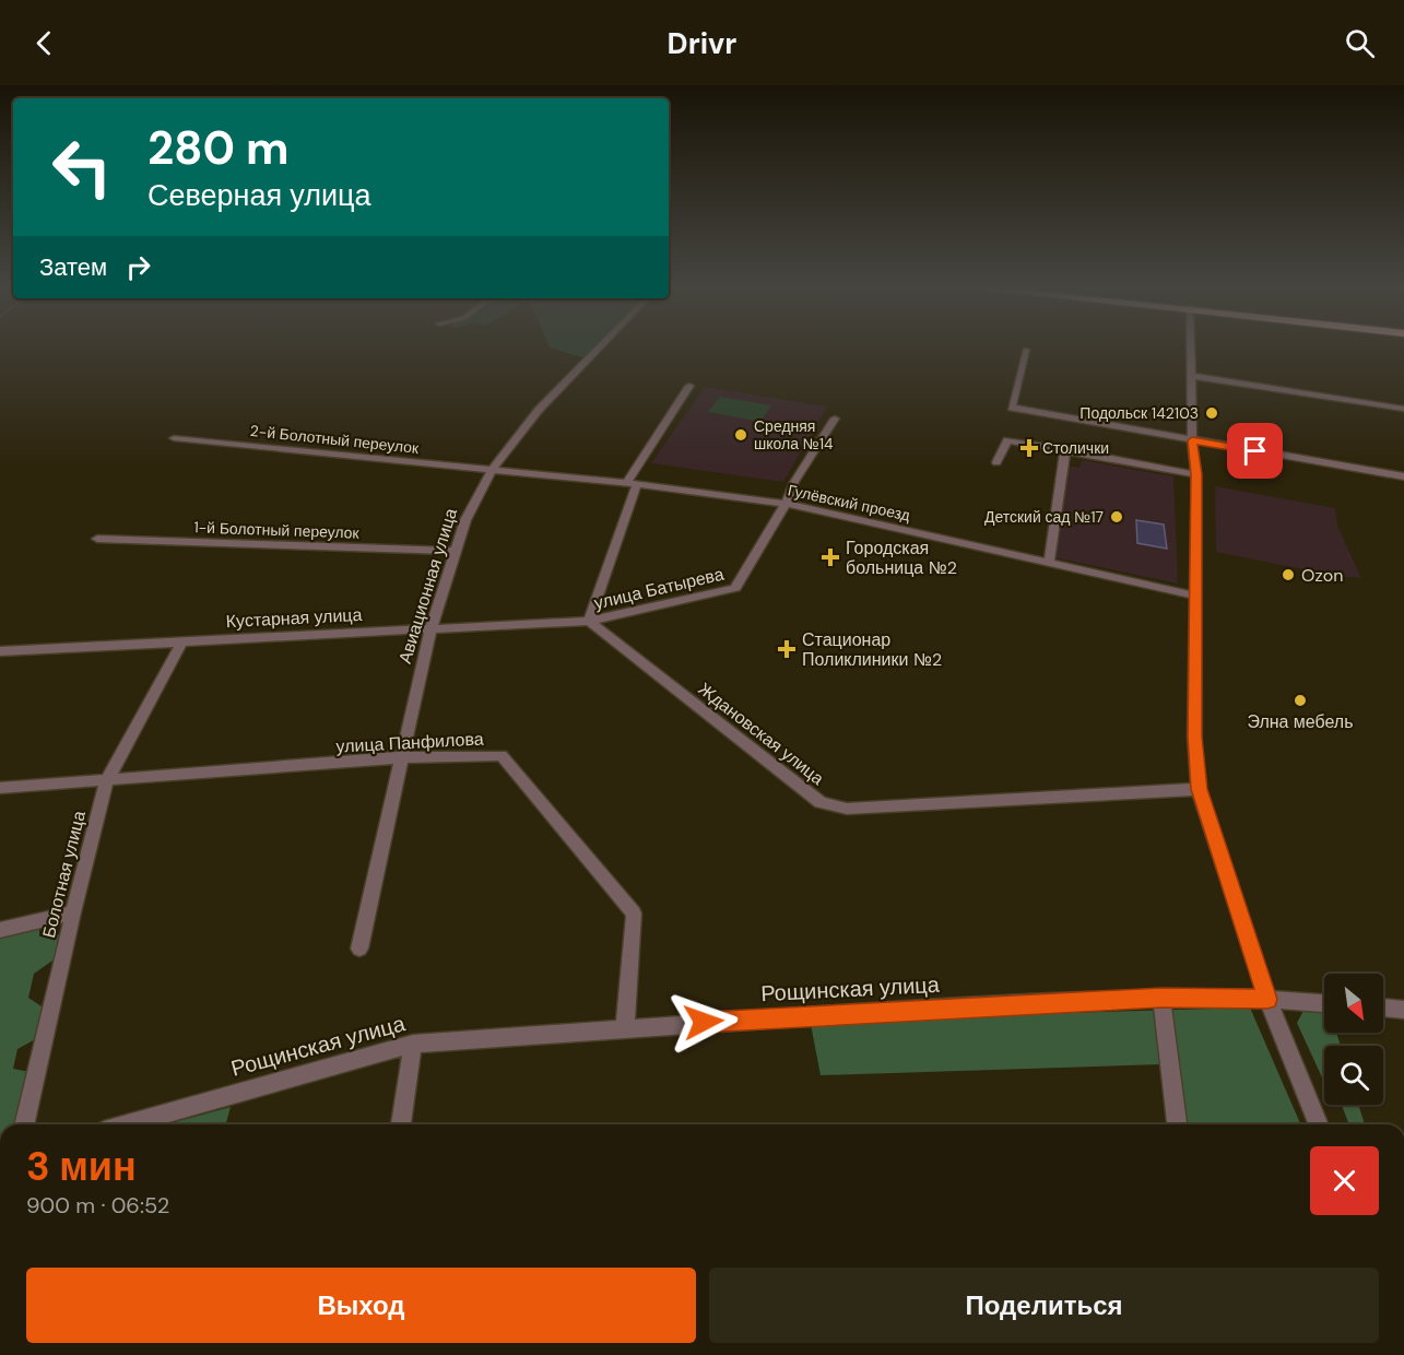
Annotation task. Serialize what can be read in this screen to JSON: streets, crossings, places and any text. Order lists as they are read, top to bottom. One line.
{"streets":{"street":["2-й Болотный переулок","Гулёвский проезд","1-й Болотный переулок","Авиационная улица","улица Батырева","Кустарная улица","Ждановская улица","улица Панфилова","Болотная улица","Рощинская улица"]},"crossings":[["2-й Болотный переулок","Гулёвский проезд"],["2-й Болотный переулок","Авиационная улица"],["Гулёвский проезд","Авиационная улица"],["Гулёвский проезд","улица Батырева"],["1-й Болотный переулок","Авиационная улица"],["Авиационная улица","Кустарная улица"],["Авиационная улица","улица Панфилова"],["улица Батырева","Кустарная улица"],["улица Батырева","Ждановская улица"],["Кустарная улица","Ждановская улица"],["Кустарная улица","Болотная улица"],["улица Панфилова","Болотная улица"],["улица Панфилова","Рощинская улица"]],"places":{"other":["Подольск 142103","Средняя школа №14","Детский сад №17","Ozon","Элна мебель"],"health":["Столички","Городская больница №2","Стационар Поликлиники №2"]},"north":"bottom right","page":{"header":"Drivr","turn":["280 m","Северная улица"],"then":"Затем","heading":["3 мин","900 m · 06:52"],"buttons":["Выход","Поделиться"]}}
